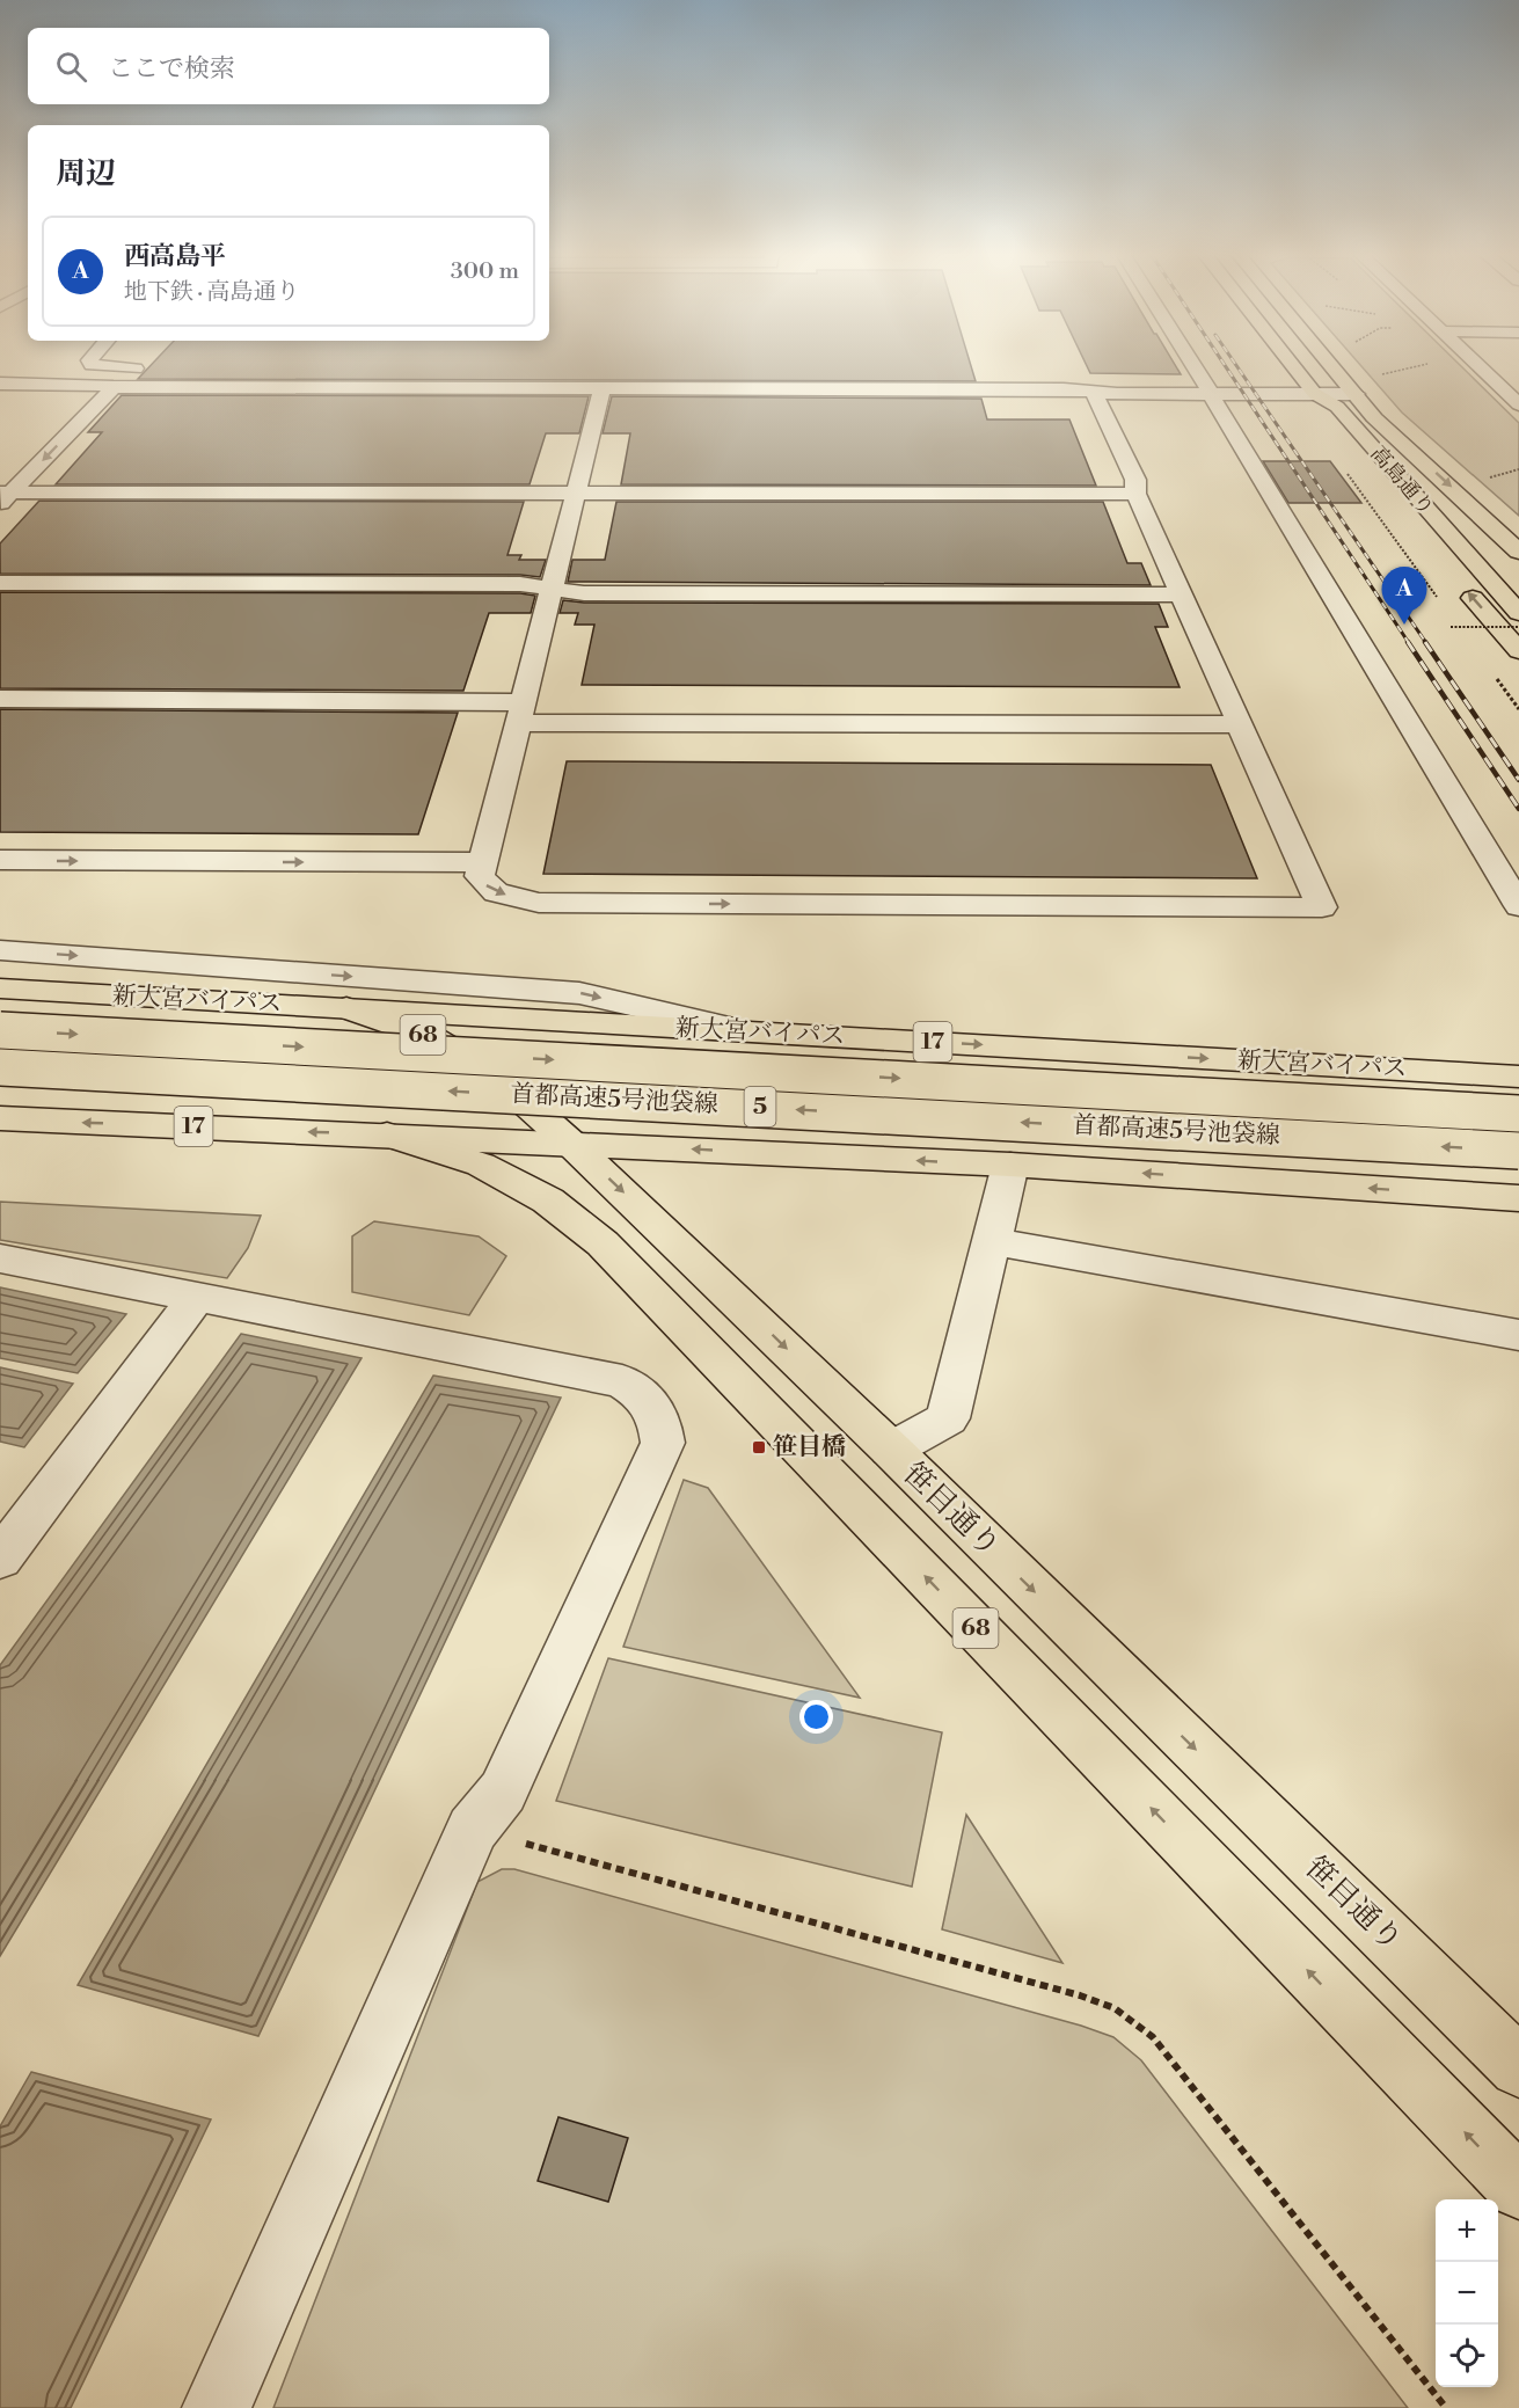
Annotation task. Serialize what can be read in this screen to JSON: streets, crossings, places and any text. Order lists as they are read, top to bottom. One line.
{"streets":{"main road":["高島通り","新大宮バイパス","68","17","首都高速5号池袋線","5","笹目通り"]},"crossings":[["新大宮バイパス","笹目通り"],["68","17"],["17","笹目通り"]],"places":{"transit":["笹目橋"]},"page":{"search":"ここで検索","heading":"周辺","list":[{"mark":"A","name":"西高島平","note":"地下鉄 · 高島通り","value":"300 m"}],"pins":"A","map_buttons":["+","−"]}}
